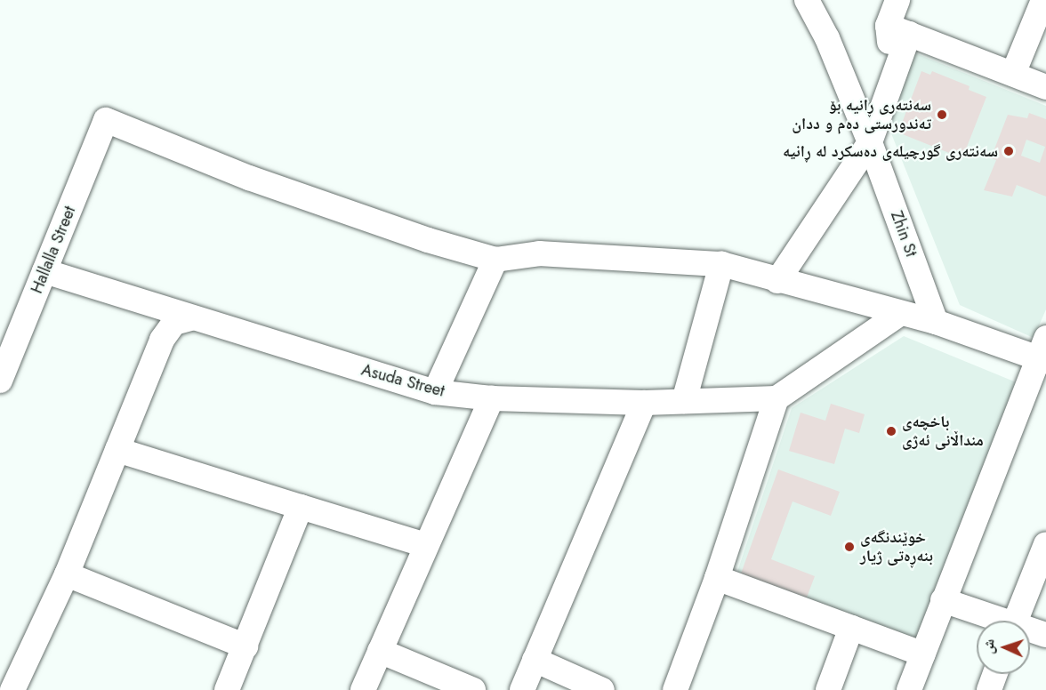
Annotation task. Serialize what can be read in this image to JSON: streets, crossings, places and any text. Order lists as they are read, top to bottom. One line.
{"streets":{"street":["Zhin St","Hallalla Street","Asuda Street"]},"crossings":[["Hallalla Street","Asuda Street"]],"places":["سەنتەری ڕانیە بۆ تەندورستی دەم و ددان","سەنتەری گورچیلەی دەسکرد لە ڕانیە","باخچەی منداڵانی ئەژی","خوێندنگەی بنەڕەتی ژیار"],"north":"left"}
